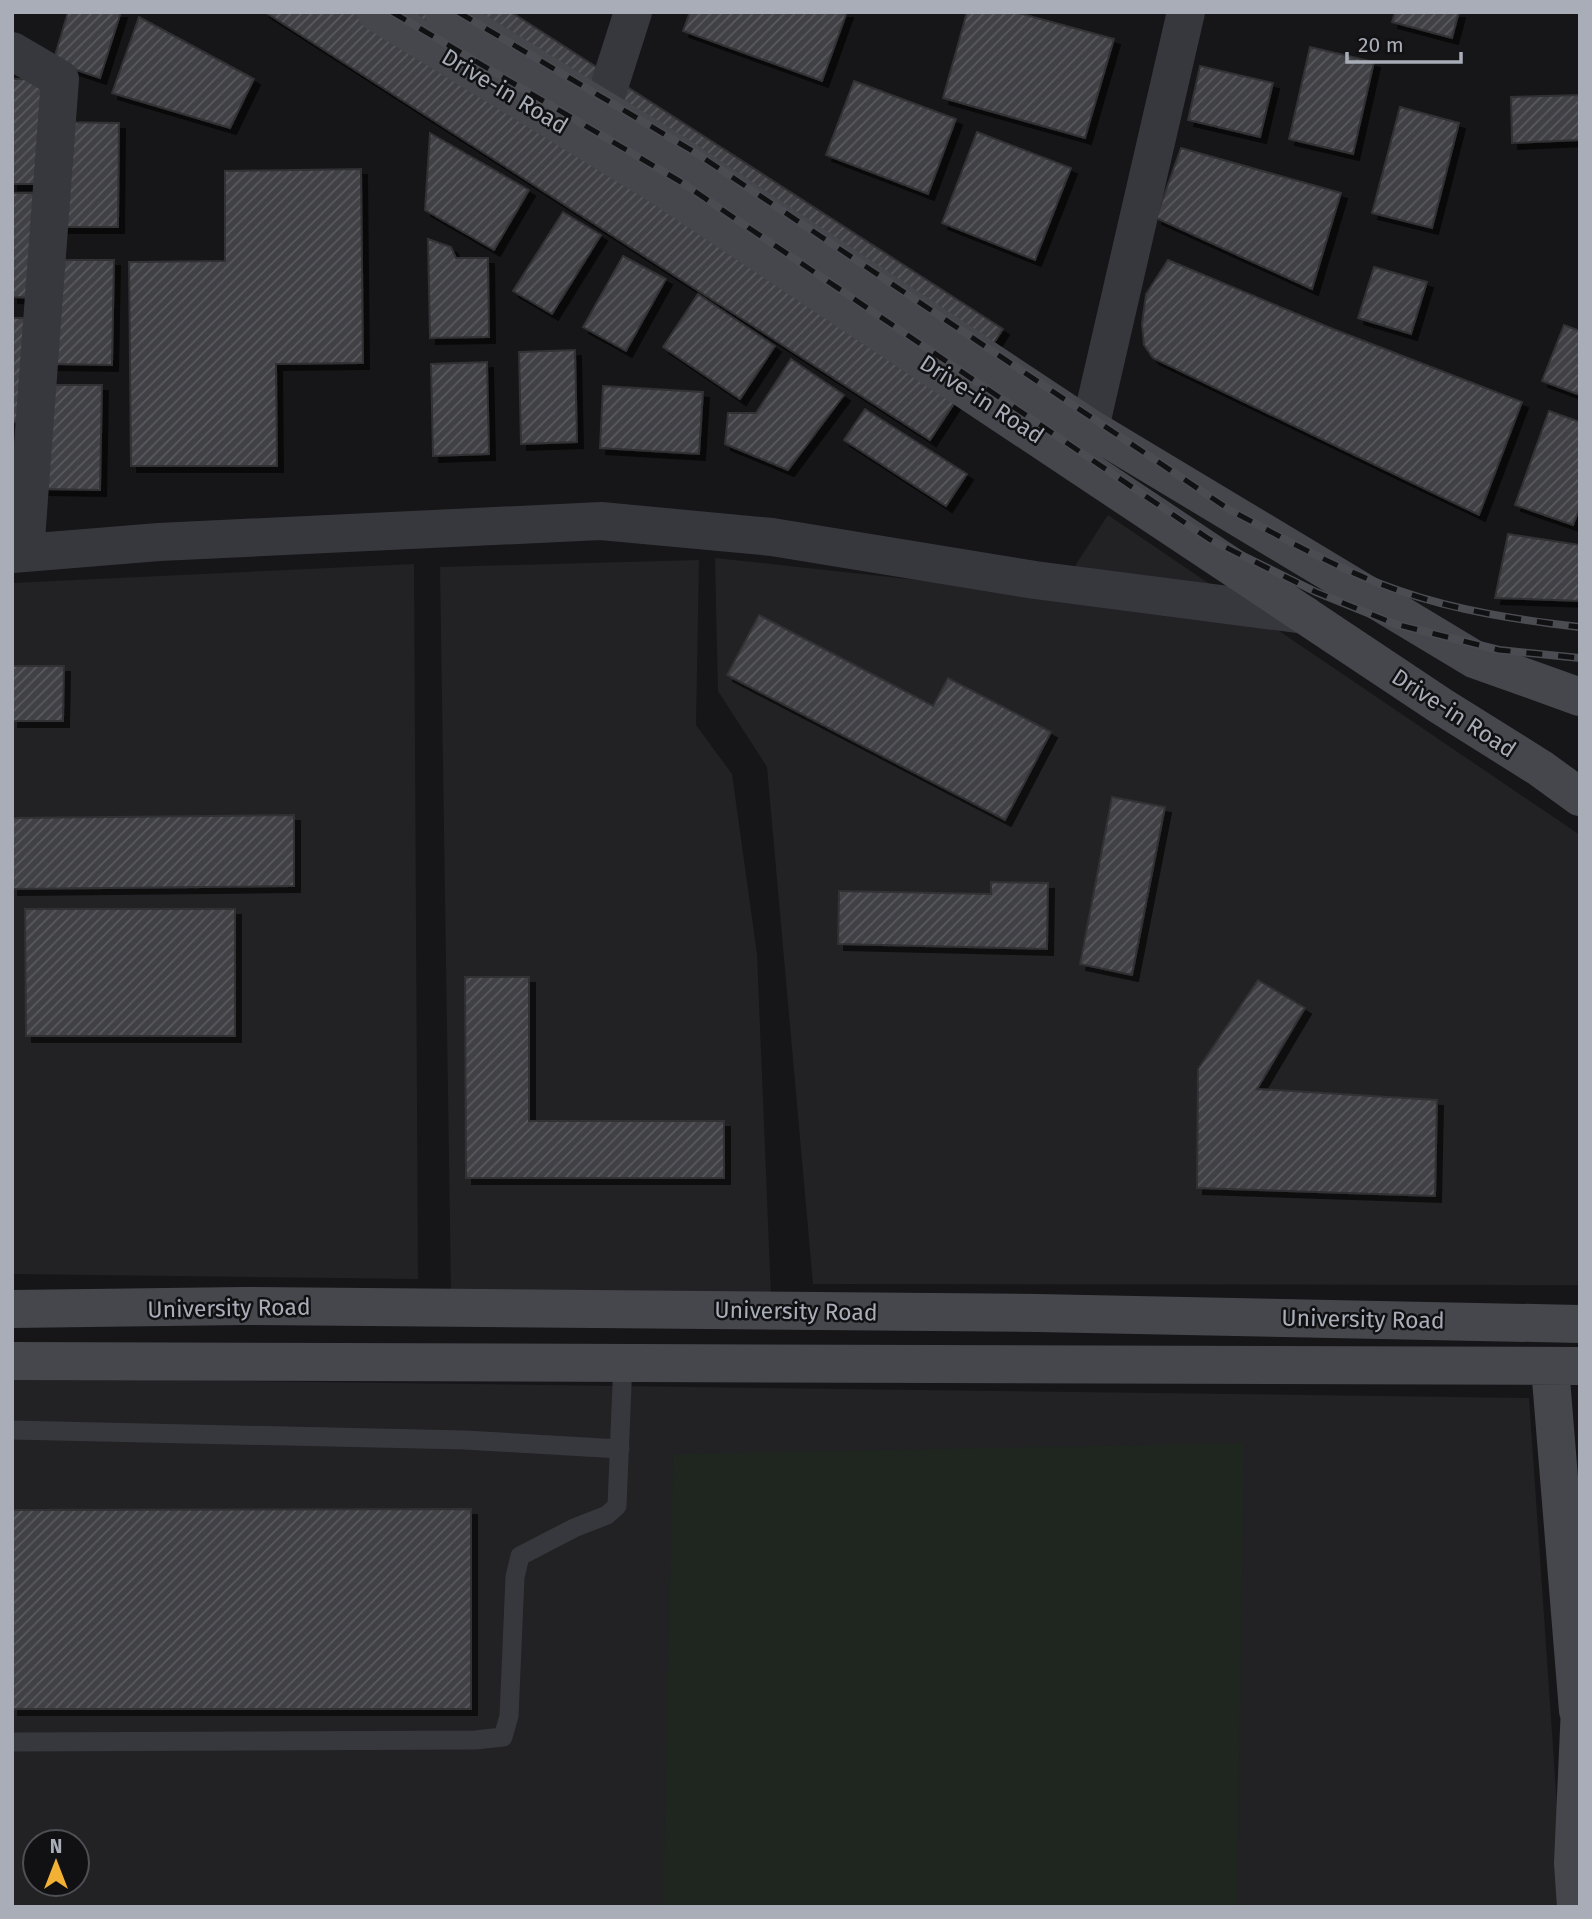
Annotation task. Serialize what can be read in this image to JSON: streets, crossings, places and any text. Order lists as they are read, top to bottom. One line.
{"streets":{"street":["Drive-in Road","University Road"]},"scale_bar":"20 m","north":"top"}
